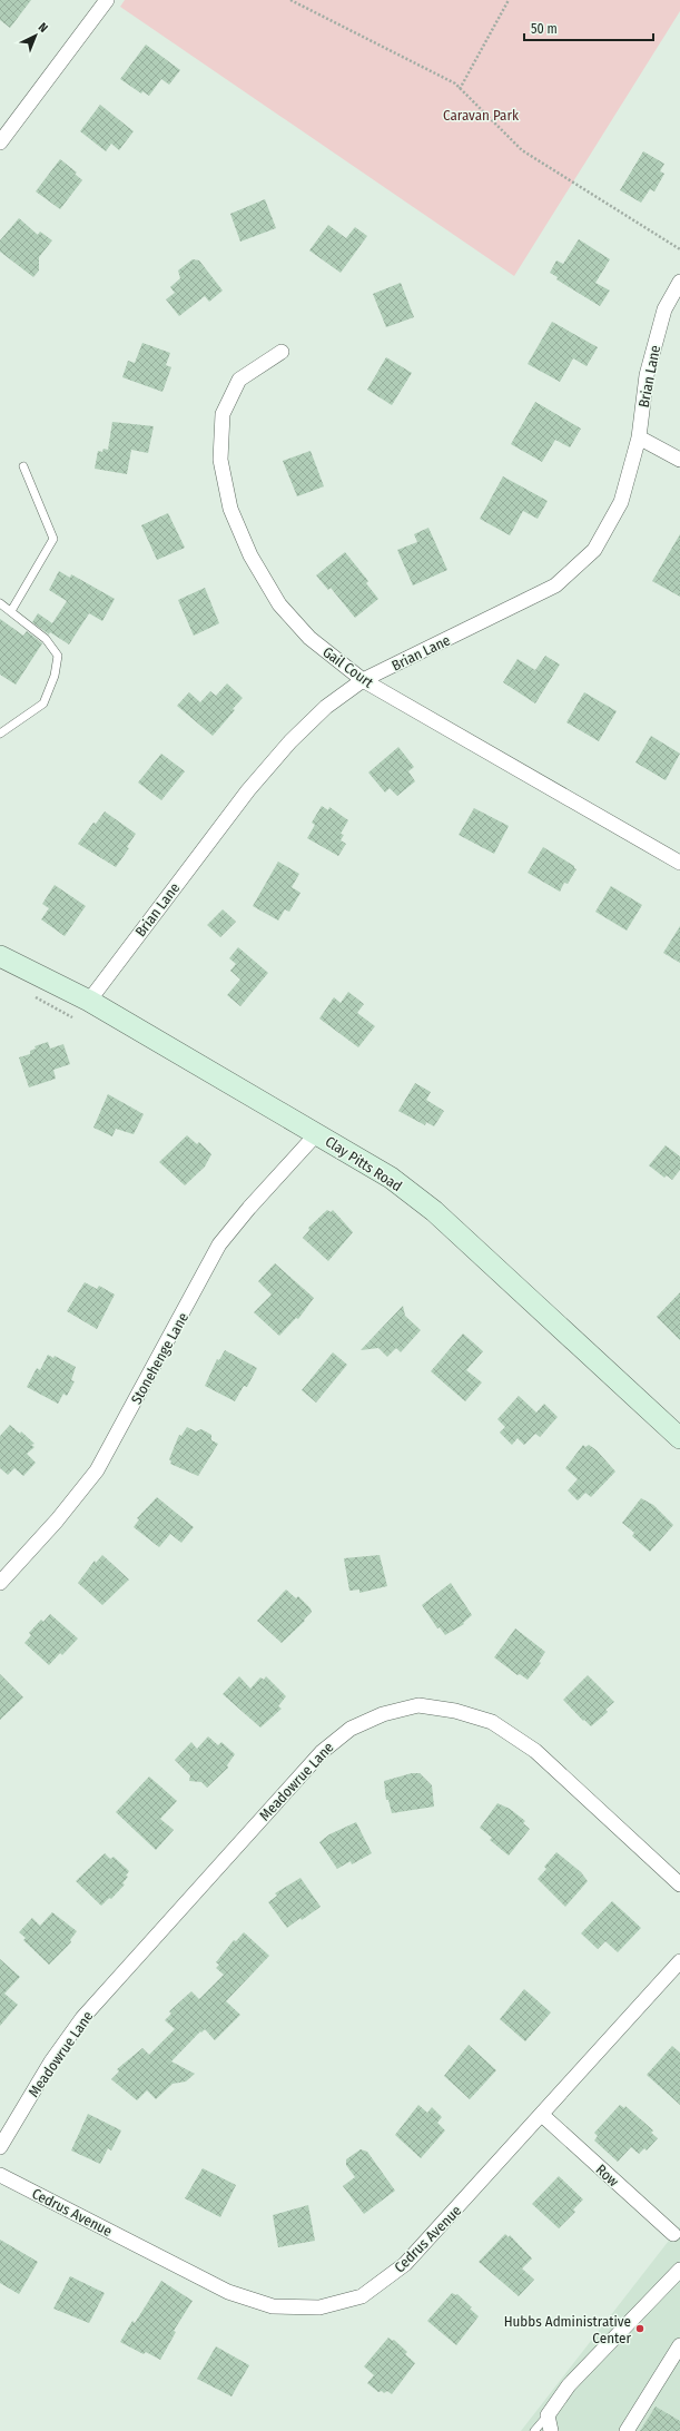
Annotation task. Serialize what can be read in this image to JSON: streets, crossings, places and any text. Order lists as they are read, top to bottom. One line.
{"streets":{"street":["Brian Lane","Gail Court","Clay Pitts Road","Stonehenge Lane","Meadowrue Lane","Row","Cedrus Avenue"]},"crossings":[["Brian Lane","Gail Court"],["Brian Lane","Clay Pitts Road"],["Clay Pitts Road","Stonehenge Lane"],["Row","Cedrus Avenue"]],"parks":["Caravan Park"],"places":["Hubbs Administrative Center"],"scale_bar":"50 m","north":"top right"}
